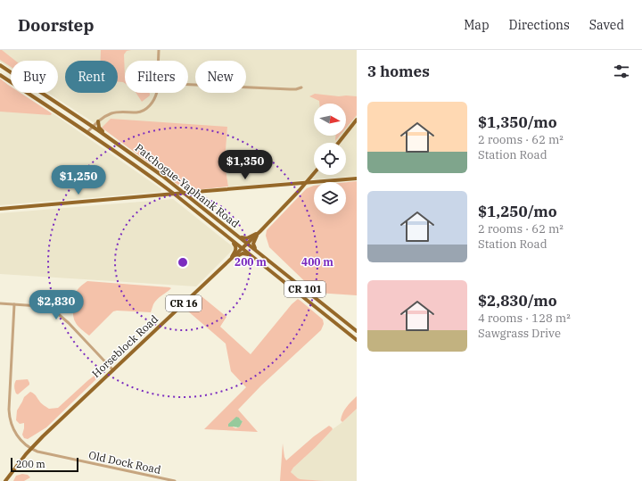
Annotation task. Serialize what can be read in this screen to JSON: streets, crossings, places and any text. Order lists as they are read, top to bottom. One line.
{"streets":{"main road":["Patchogue-Yaphank Road","CR 101","CR 16","Horseblock Road"],"street":["Old Dock Road"]},"crossings":[["Patchogue-Yaphank Road","Horseblock Road"],["Horseblock Road","Old Dock Road"]],"scale_bar":"200 m","north":"right","page":{"header":"Doorstep","nav":["Map","Directions","Saved"],"heading":"3 homes","chip":["Buy","Rent","Filters","New"],"list":[{"name":"$1,350/mo","note":"2 rooms · 62 m² · Station Road"},{"name":"$1,250/mo","note":"2 rooms · 62 m² · Station Road"},{"name":"$2,830/mo","note":"4 rooms · 128 m² · Sawgrass Drive"}],"price":["$1,350","$1,250","$2,830"],"scale":"200 m"},"rings":["200 m","400 m"]}
